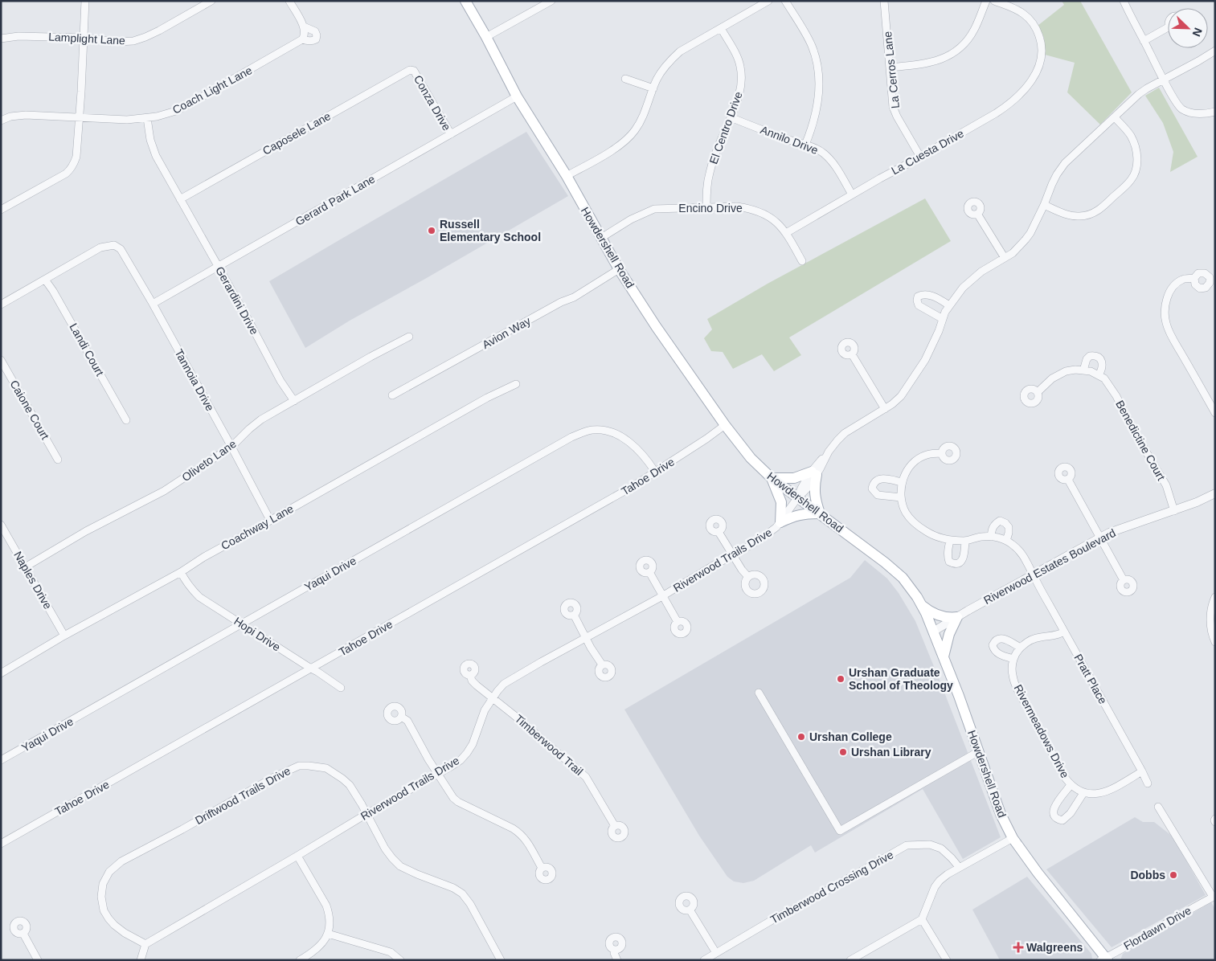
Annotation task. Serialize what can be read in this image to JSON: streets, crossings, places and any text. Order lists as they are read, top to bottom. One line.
{"streets":{"main road":["Howdershell Road"],"street":["Lamplight Lane","La Cerros Lane","Coach Light Lane","Conza Drive","El Centro Drive","Caposele Lane","Annilo Drive","La Cuesta Drive","Gerard Park Lane","Encino Drive","Gerardini Drive","Avion Way","Landi Court","Tannoia Drive","Caione Court","Benedictine Court","Oliveto Lane","Tahoe Drive","Coachway Lane","Riverwood Trails Drive","Riverwood Estates Boulevard","Yaqui Drive","Naples Drive","Hopi Drive","Pratt Place","Rivermeadows Drive","Timberwood Trail","Driftwood Trails Drive","Timberwood Crossing Drive","Flordawn Drive"]},"crossings":[["La Cerros Lane","La Cuesta Drive"],["Coach Light Lane","Gerardini Drive"],["Conza Drive","Caposele Lane"],["Conza Drive","Gerard Park Lane"],["El Centro Drive","Annilo Drive"],["El Centro Drive","Encino Drive"],["Caposele Lane","Gerardini Drive"],["Annilo Drive","La Cuesta Drive"],["La Cuesta Drive","Encino Drive"],["Gerard Park Lane","Howdershell Road"],["Gerard Park Lane","Gerardini Drive"],["Gerard Park Lane","Tannoia Drive"],["Encino Drive","Howdershell Road"],["Howdershell Road","Avion Way"],["Howdershell Road","Tahoe Drive"],["Howdershell Road","Riverwood Trails Drive"],["Howdershell Road","Riverwood Estates Boulevard"],["Howdershell Road","Flordawn Drive"],["Gerardini Drive","Oliveto Lane"],["Landi Court","Tannoia Drive"],["Tannoia Drive","Oliveto Lane"],["Tannoia Drive","Coachway Lane"],["Benedictine Court","Riverwood Estates Boulevard"],["Oliveto Lane","Naples Drive"],["Tahoe Drive","Yaqui Drive"],["Tahoe Drive","Hopi Drive"],["Coachway Lane","Naples Drive"],["Coachway Lane","Hopi Drive"],["Riverwood Trails Drive","Timberwood Trail"],["Riverwood Trails Drive","Driftwood Trails Drive"],["Riverwood Estates Boulevard","Pratt Place"],["Yaqui Drive","Hopi Drive"]],"places":{"other":["Russell Elementary School","Urshan Graduate School of Theology","Urshan College","Urshan Library","Dobbs"],"health":["Walgreens"]},"north":"bottom right"}
